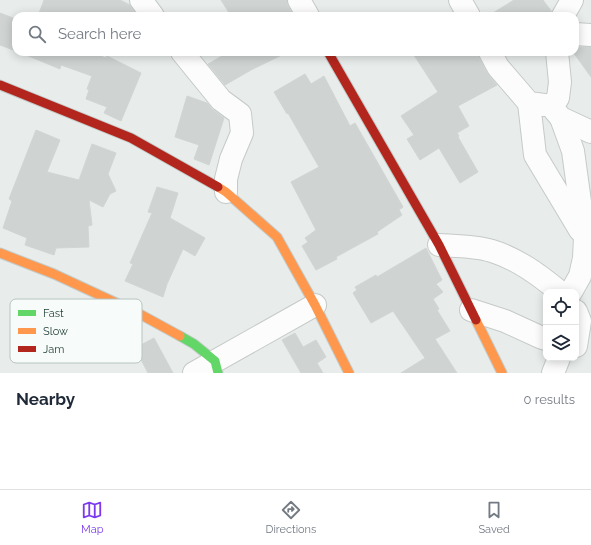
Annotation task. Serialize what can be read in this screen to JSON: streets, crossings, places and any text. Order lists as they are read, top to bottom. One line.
{"legend":["Fast","Slow","Jam"],"page":{"search":"Search here","heading":["Nearby","0 results"],"nav":["Map","Directions","Saved"]}}
